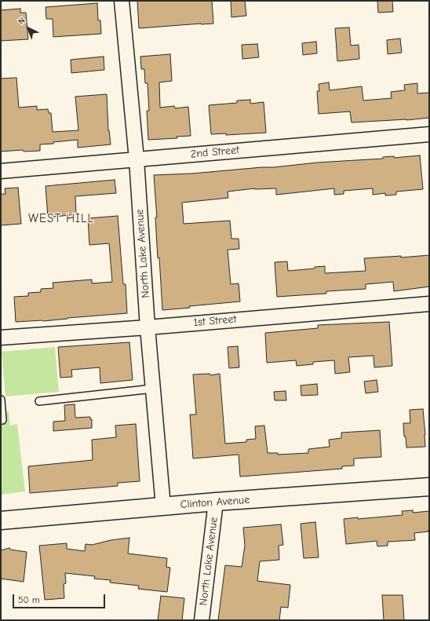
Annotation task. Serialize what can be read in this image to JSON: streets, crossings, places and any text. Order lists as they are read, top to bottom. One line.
{"streets":{"street":["2nd Street","North Lake Avenue","1st Street","Clinton Avenue"]},"crossings":[["2nd Street","North Lake Avenue"],["North Lake Avenue","1st Street"],["North Lake Avenue","Clinton Avenue"]],"districts":["WEST HILL"],"scale_bar":"50 m","north":"top left"}
